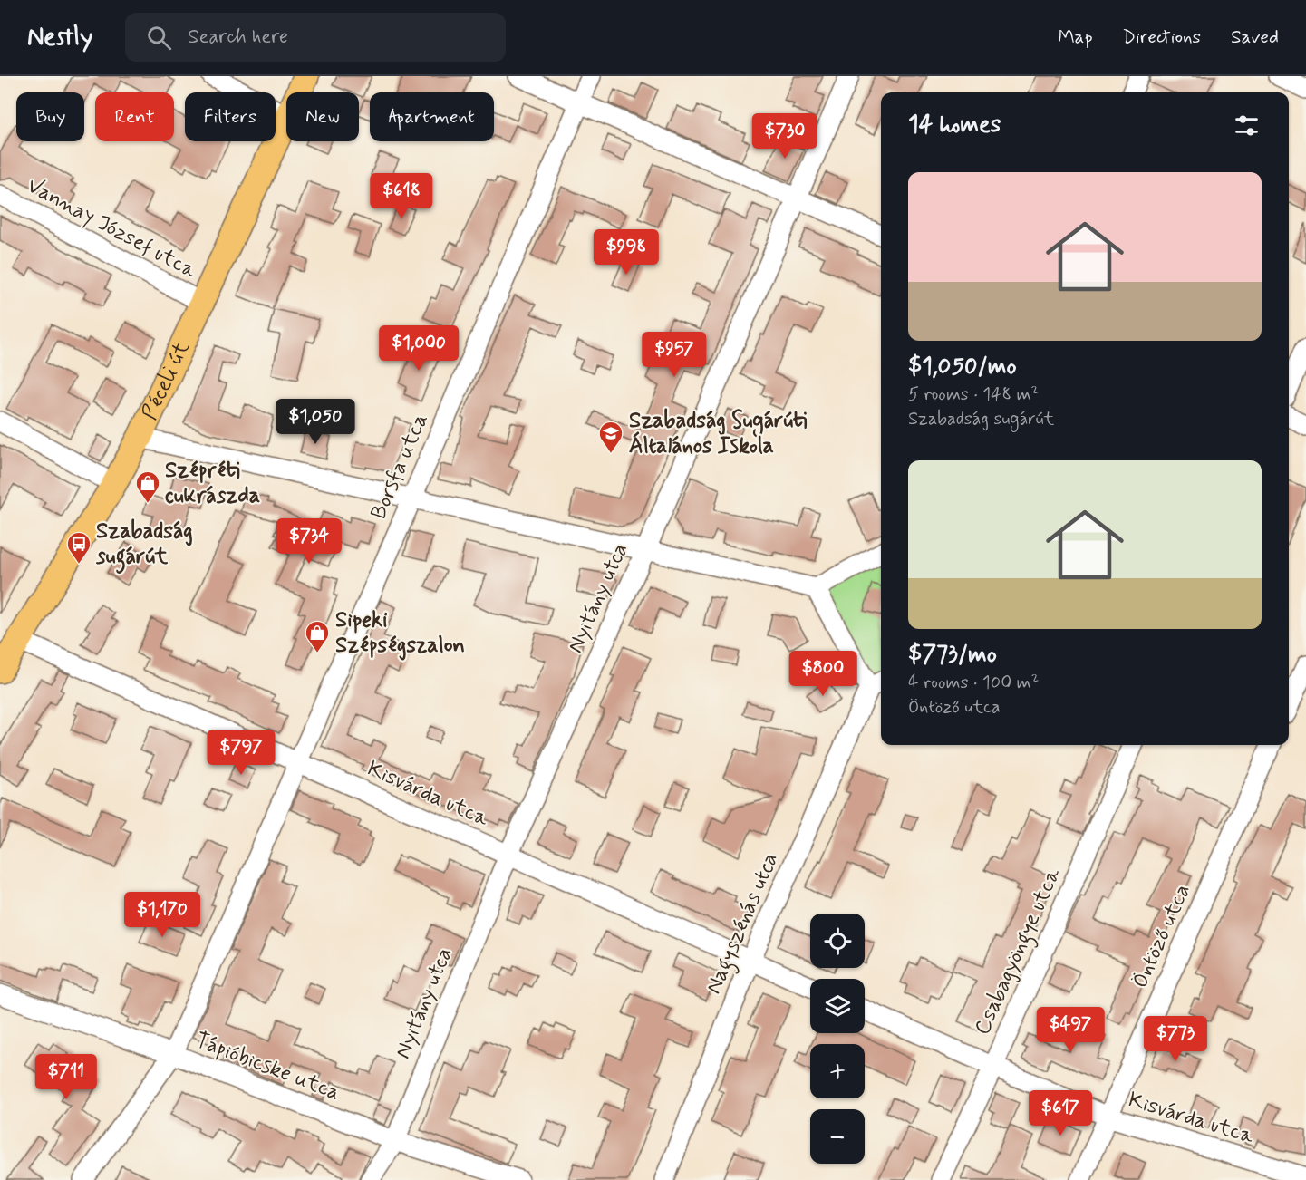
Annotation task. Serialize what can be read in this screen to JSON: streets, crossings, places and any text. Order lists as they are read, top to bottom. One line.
{"streets":{"main road":["Péceli út"],"street":["Vannay József utca","Borsfa utca","Nyitány utca","Kisvárda utca","Nagyszénás utca","Öntöző utca","Csabagyöngye utca","Tápióbicske utca"]},"crossings":[["Vannay József utca","Péceli út"],["Péceli út","Kisvárda utca"],["Borsfa utca","Kisvárda utca"],["Borsfa utca","Tápióbicske utca"],["Nyitány utca","Kisvárda utca"],["Nyitány utca","Tápióbicske utca"],["Kisvárda utca","Nagyszénás utca"],["Kisvárda utca","Öntöző utca"],["Kisvárda utca","Csabagyöngye utca"]],"places":{"school or university":["Szabadság Sugárúti Általános Iskola"],"shop":["Szépréti cukrászda","Sipeki Szépségszalon"],"bus stop":["Szabadság sugárút"]},"page":{"header":"Nestly","search":"Search here","nav":["Map","Directions","Saved"],"chip":["Buy","Rent","Filters","New","Apartment"],"heading":"14 homes","price":["$730","$618","$998","$1,000","$957","$1,050","$734","$800","$797","$1,170","$497","$773","$711","$617"],"list":[{"name":"$1,050/mo","note":"5 rooms · 148 m² · Szabadság sugárút"},{"name":"$773/mo","note":"4 rooms · 100 m² · Öntöző utca"}],"map_buttons":["+","−"]}}
